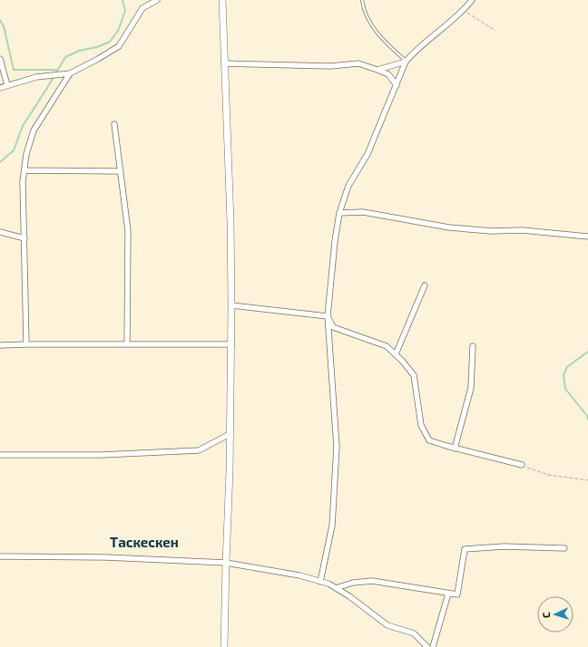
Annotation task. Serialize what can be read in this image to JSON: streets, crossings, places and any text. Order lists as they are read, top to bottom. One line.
{"districts":["Таскескен"],"north":"left"}
